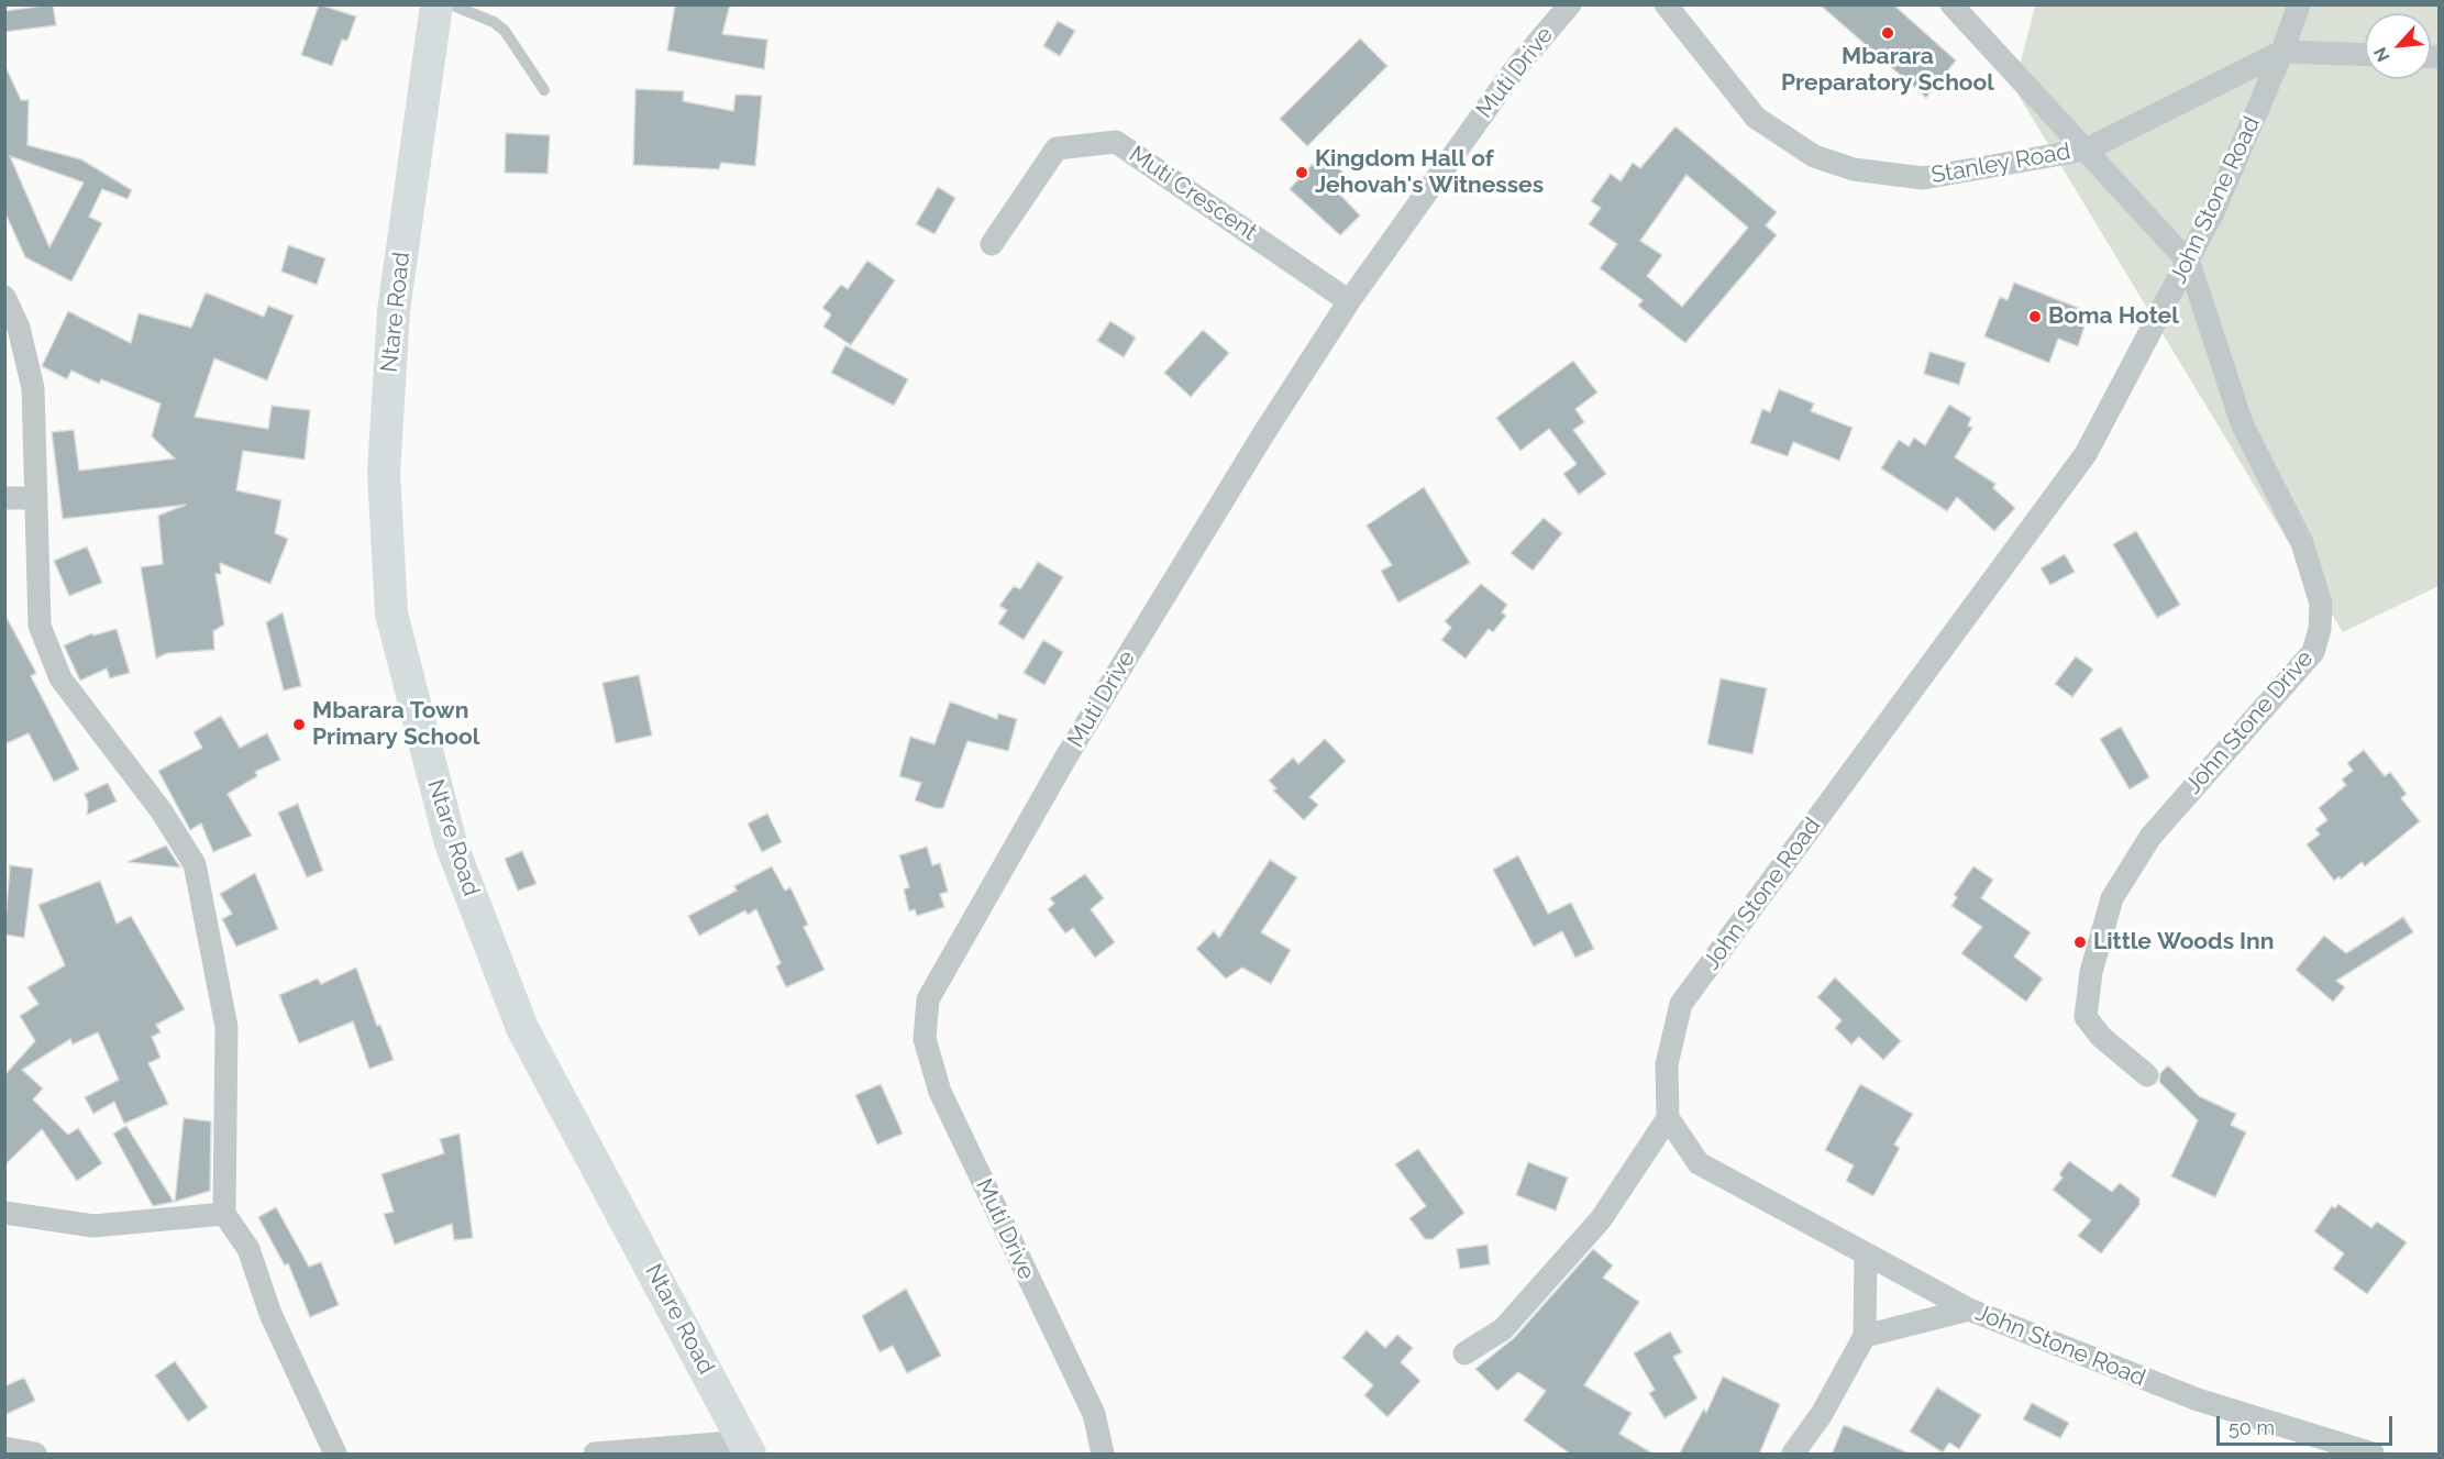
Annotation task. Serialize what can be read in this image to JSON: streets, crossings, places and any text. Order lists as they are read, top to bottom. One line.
{"streets":{"main road":["Ntare Road"],"street":["Muti Drive","Stanley Road","Muti Crescent","John Stone Road","John Stone Drive"]},"crossings":[["Muti Drive","Muti Crescent"],["Stanley Road","John Stone Road"],["Stanley Road","John Stone Drive"],["John Stone Road","John Stone Drive"]],"places":["Mbarara Preparatory School","Kingdom Hall of Jehovah's Witnesses","Boma Hotel","Mbarara Town Primary School","Little Woods Inn"],"scale_bar":"50 m","north":"bottom left"}
